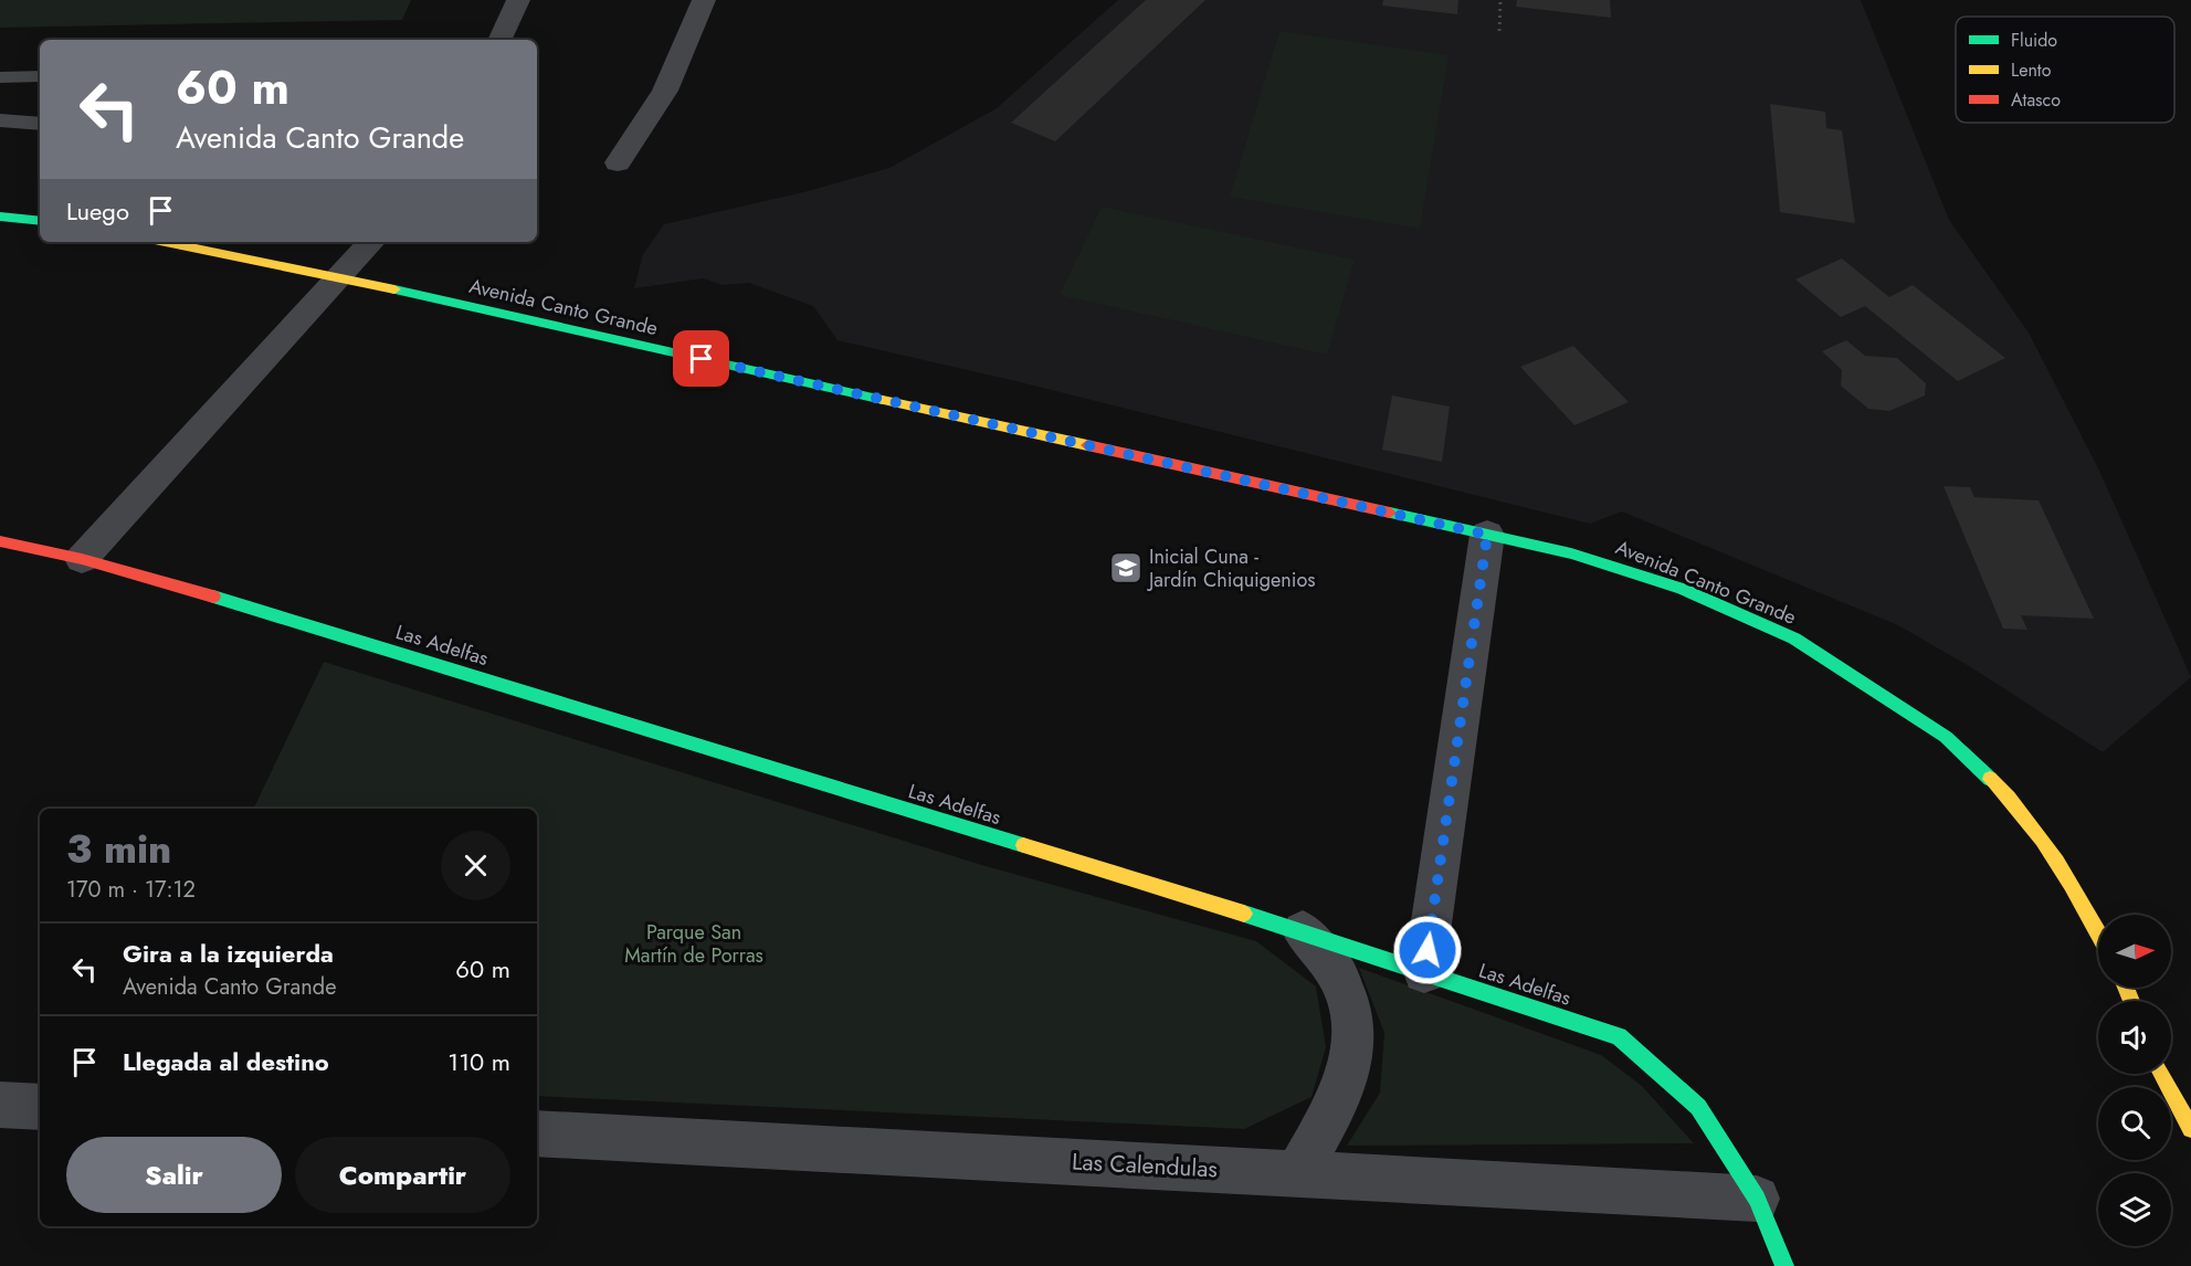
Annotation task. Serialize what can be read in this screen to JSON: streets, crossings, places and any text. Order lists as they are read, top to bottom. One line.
{"streets":{"street":["Avenida Canto Grande","Las Adelfas","Las Calendulas"]},"crossings":[["Las Adelfas","Las Calendulas"]],"parks":["Parque San Martín de Porras"],"places":{"school or university":["Inicial Cuna - Jardín Chiquigenios"]},"legend":["Fluido","Lento","Atasco"],"north":"right","page":{"turn":["60 m","Avenida Canto Grande"],"then":"Luego","heading":["3 min","170 m · 17:12"],"list":[{"name":"Gira a la izquierda","note":"Avenida Canto Grande","value":"60 m"},{"name":"Llegada al destino","value":"110 m"}],"buttons":["Salir","Compartir"]}}
